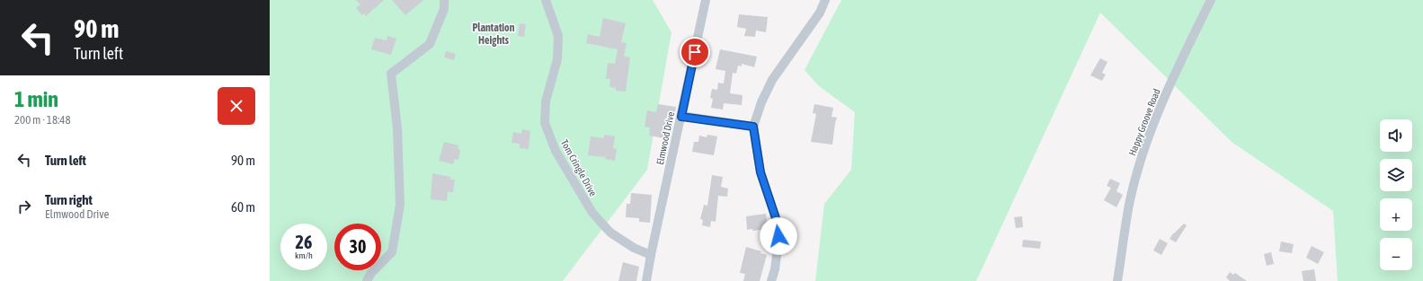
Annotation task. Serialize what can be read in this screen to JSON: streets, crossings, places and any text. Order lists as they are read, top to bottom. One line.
{"streets":{"street":["Happy Groove Road","Elmwood Drive","Tom Cringle Drive"]},"crossings":[["Elmwood Drive","Tom Cringle Drive"]],"districts":["Plantation Heights"],"page":{"turn":["90 m","Turn left"],"heading":["1 min","200 m · 18:48"],"map_buttons":["+","−"],"list":[{"name":"Turn left","value":"90 m"},{"name":"Turn right","note":"Elmwood Drive","value":"60 m"}],"speed":"26 km/h","limit":"30"}}
